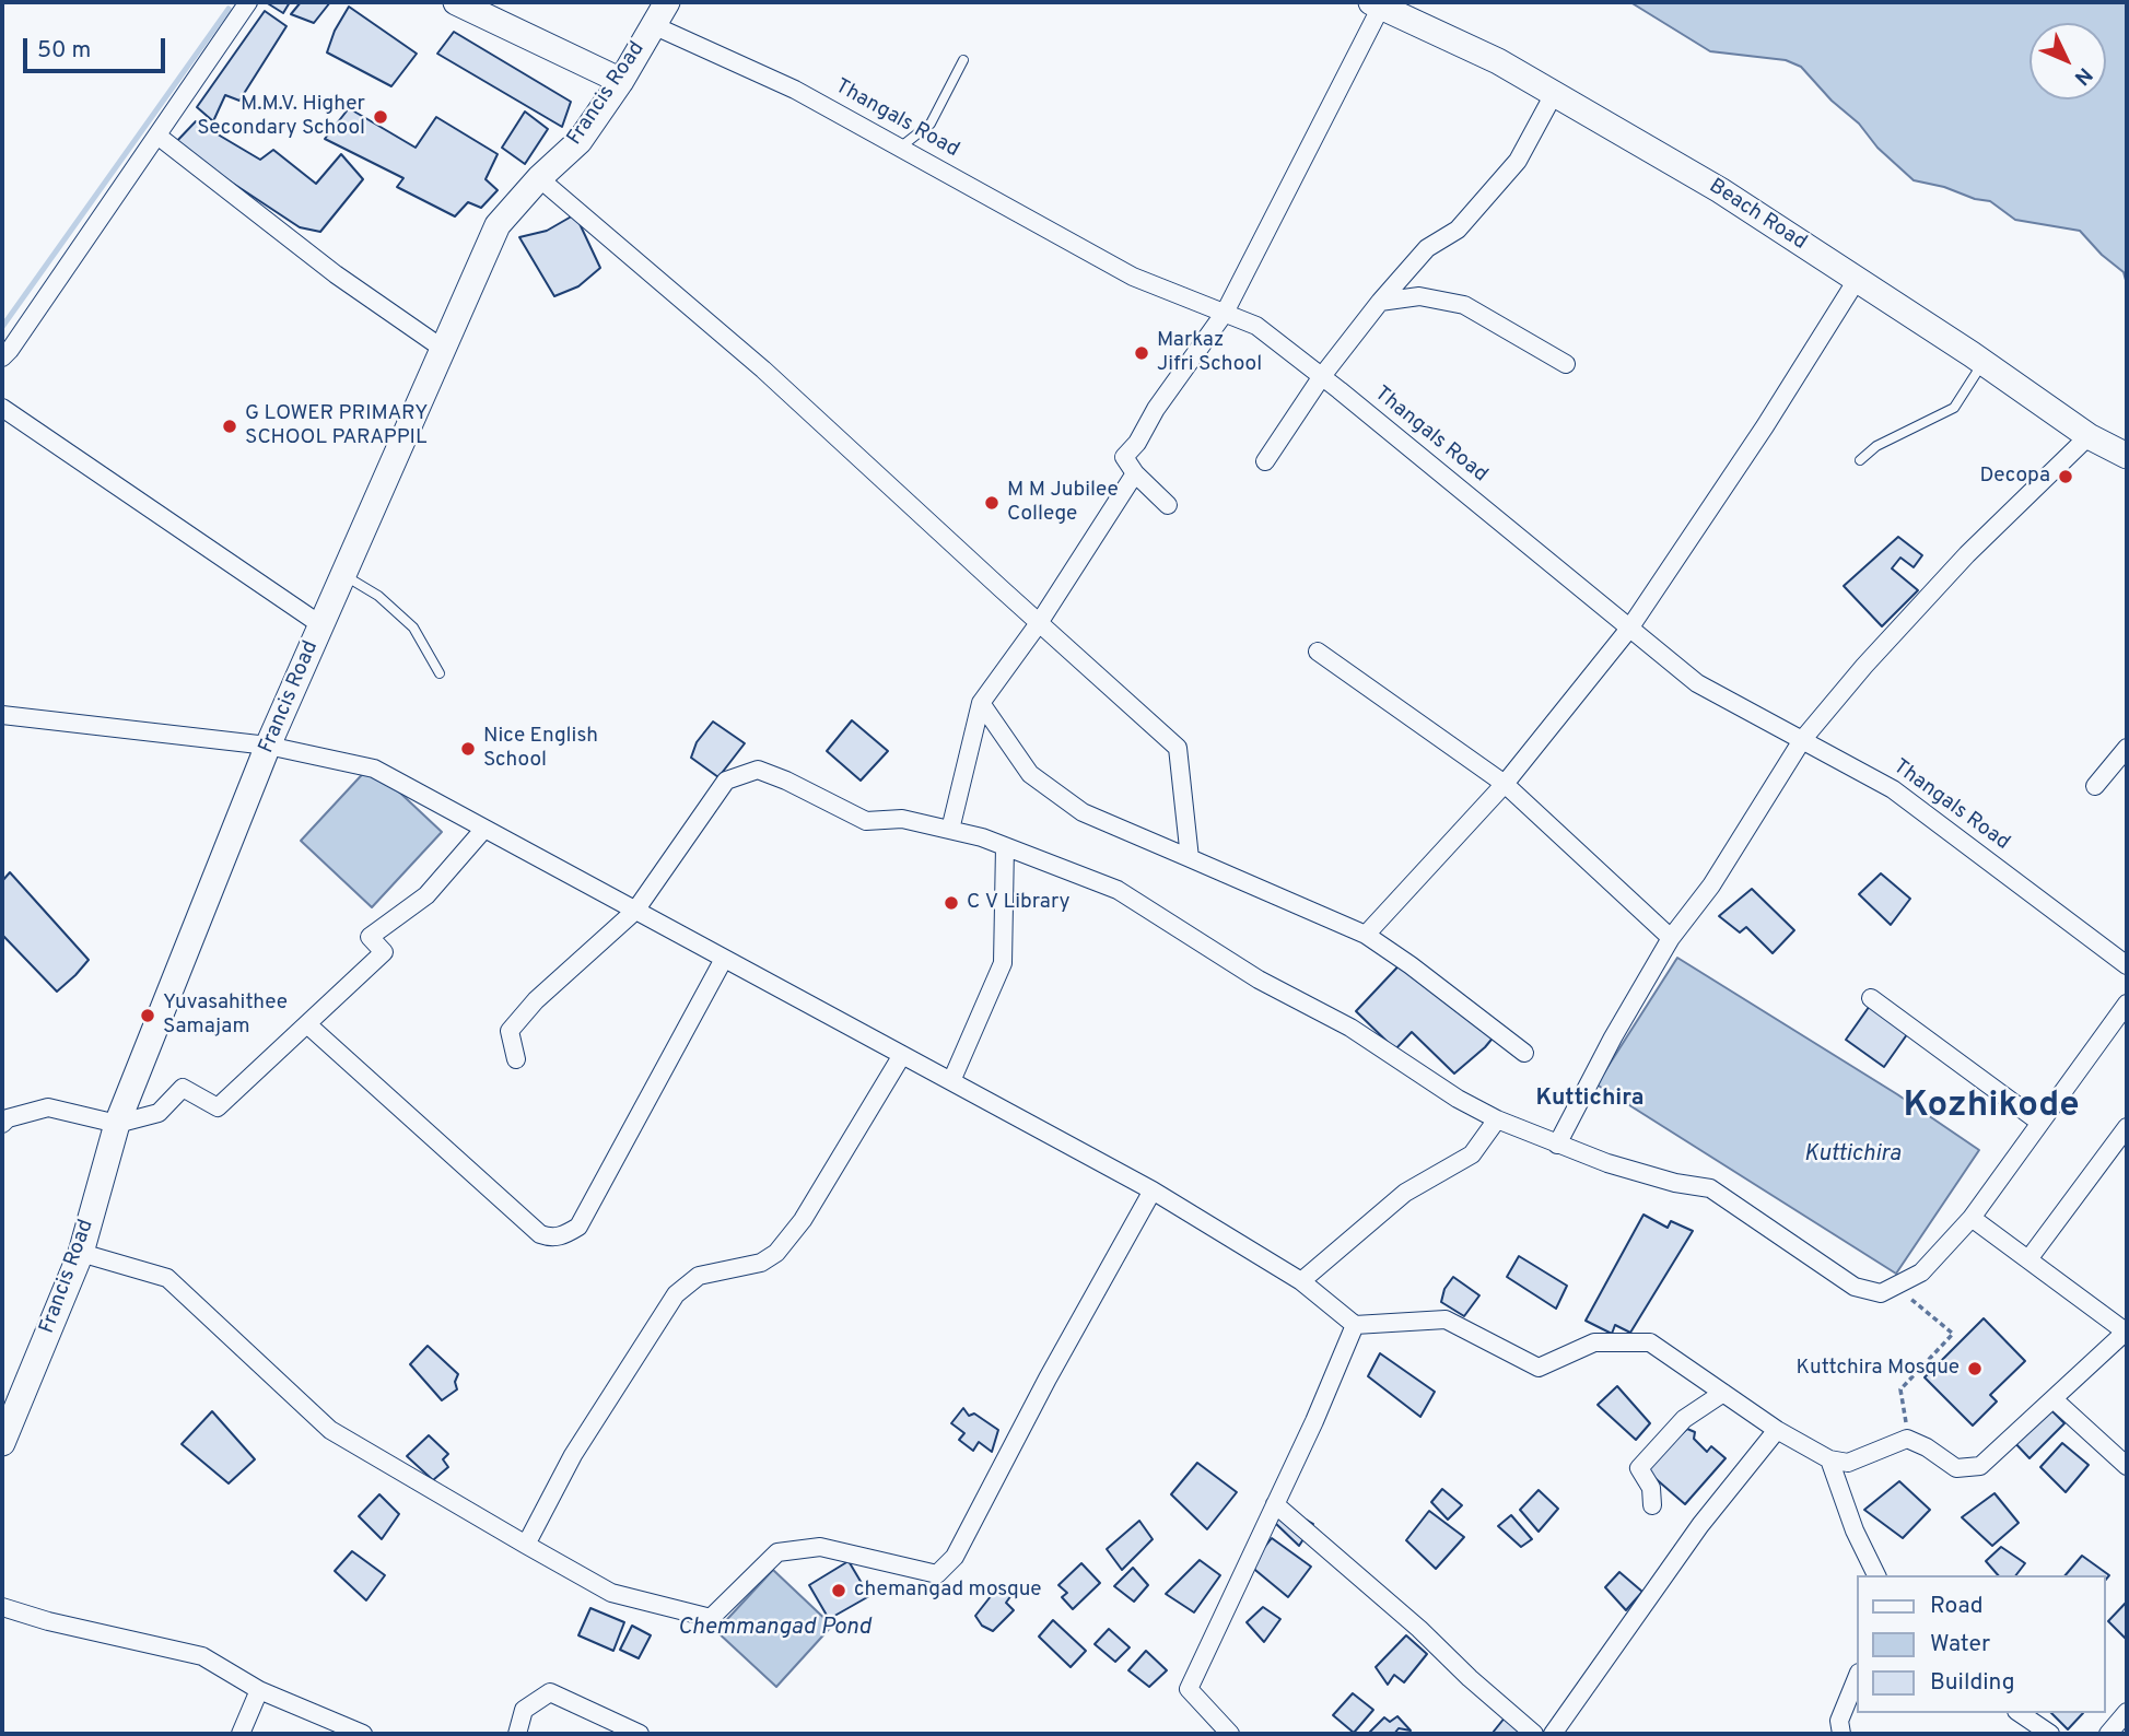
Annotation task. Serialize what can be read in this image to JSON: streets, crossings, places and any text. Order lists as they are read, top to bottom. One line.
{"streets":{"main road":["Francis Road","Beach Road"],"street":["Thangals Road"]},"crossings":[["Francis Road","Thangals Road"]],"districts":["Kuttichira","Kozhikode"],"water":["Kuttichira","Chemmangad Pond"],"places":["M.M.V. Higher Secondary School","Markaz Jifri School","G LOWER PRIMARY SCHOOL PARAPPIL","Decopa","M M Jubilee College","Nice English School","C V Library","Yuvasahithee Samajam","Kuttchira Mosque","chemangad mosque"],"legend":["Road","Water","Building"],"scale_bar":"50 m","north":"bottom right"}
